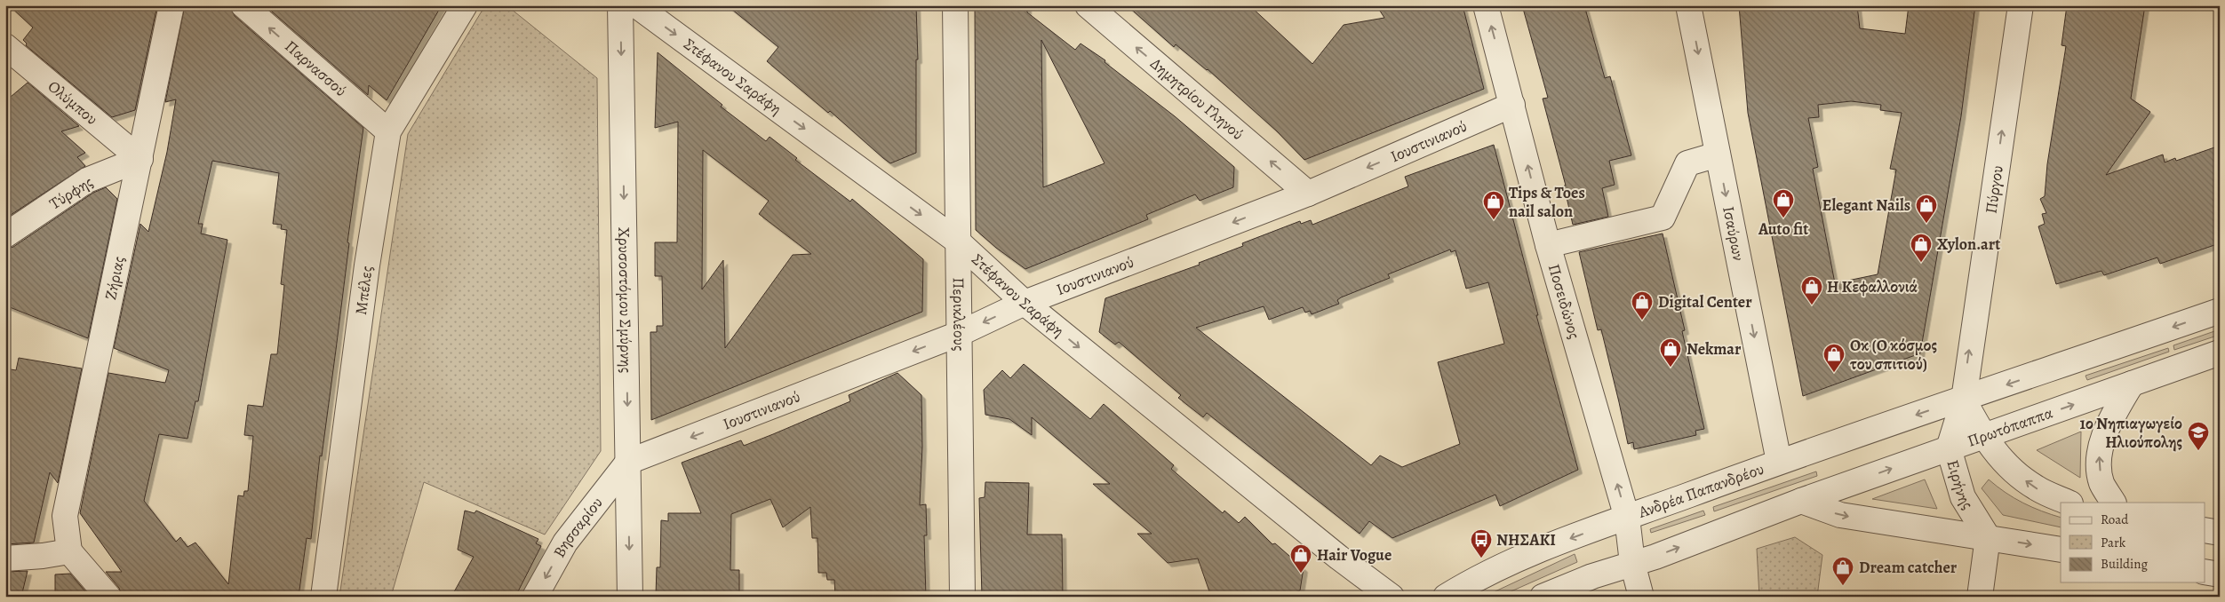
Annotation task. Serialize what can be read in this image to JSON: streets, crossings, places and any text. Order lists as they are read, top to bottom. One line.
{"streets":{"street":["Παρνασσού","Στέφανου Σαράφη","Δημητρίου Γληνού","Ολύμπου","Ιουστινιανού","Πύργου","Τύρφης","Ισαύρων","Ζήριας","Μπέλες","Χρυσοστόμου Σμύρνης","Ποσειδώνος","Περικλέους","Πρωτόπαππα","Ειρήνης","Ανδρέα Παπανδρέου","Βησσαρίου"]},"crossings":[["Παρνασσού","Μπέλες"],["Στέφανου Σαράφη","Ιουστινιανού"],["Στέφανου Σαράφη","Περικλέους"],["Δημητρίου Γληνού","Ιουστινιανού"],["Ολύμπου","Τύρφης"],["Ολύμπου","Ζήριας"],["Ιουστινιανού","Χρυσοστόμου Σμύρνης"],["Ιουστινιανού","Ποσειδώνος"],["Ιουστινιανού","Περικλέους"],["Ιουστινιανού","Βησσαρίου"],["Πύργου","Ειρήνης"],["Πύργου","Ανδρέα Παπανδρέου"],["Τύρφης","Ζήριας"],["Ισαύρων","Ανδρέα Παπανδρέου"],["Χρυσοστόμου Σμύρνης","Βησσαρίου"],["Ποσειδώνος","Ανδρέα Παπανδρέου"],["Πρωτόπαππα","Ειρήνης"],["Ειρήνης","Ανδρέα Παπανδρέου"]],"one_way":["Παρνασσού","Στέφανου Σαράφη","Δημητρίου Γληνού","Ιουστινιανού","Πύργου","Ισαύρων","Χρυσοστόμου Σμύρνης","Ποσειδώνος","Ανδρέα Παπανδρέου","Βησσαρίου"],"places":{"shop":["Auto fit","Tips & Toes nail salon","Elegant Nails","Xylon.art","Η Κεφαλλονιά","Digital Center","Nekmar","Οκ (Ο κόσμος του σπιτιού)","Hair Vogue","Dream catcher"],"school or university":["1ο Νηπιαγωγείο Ηλιούπολης"],"bus stop":["ΝΗΣΑΚΙ"]},"legend":["Road","Park","Building"]}
